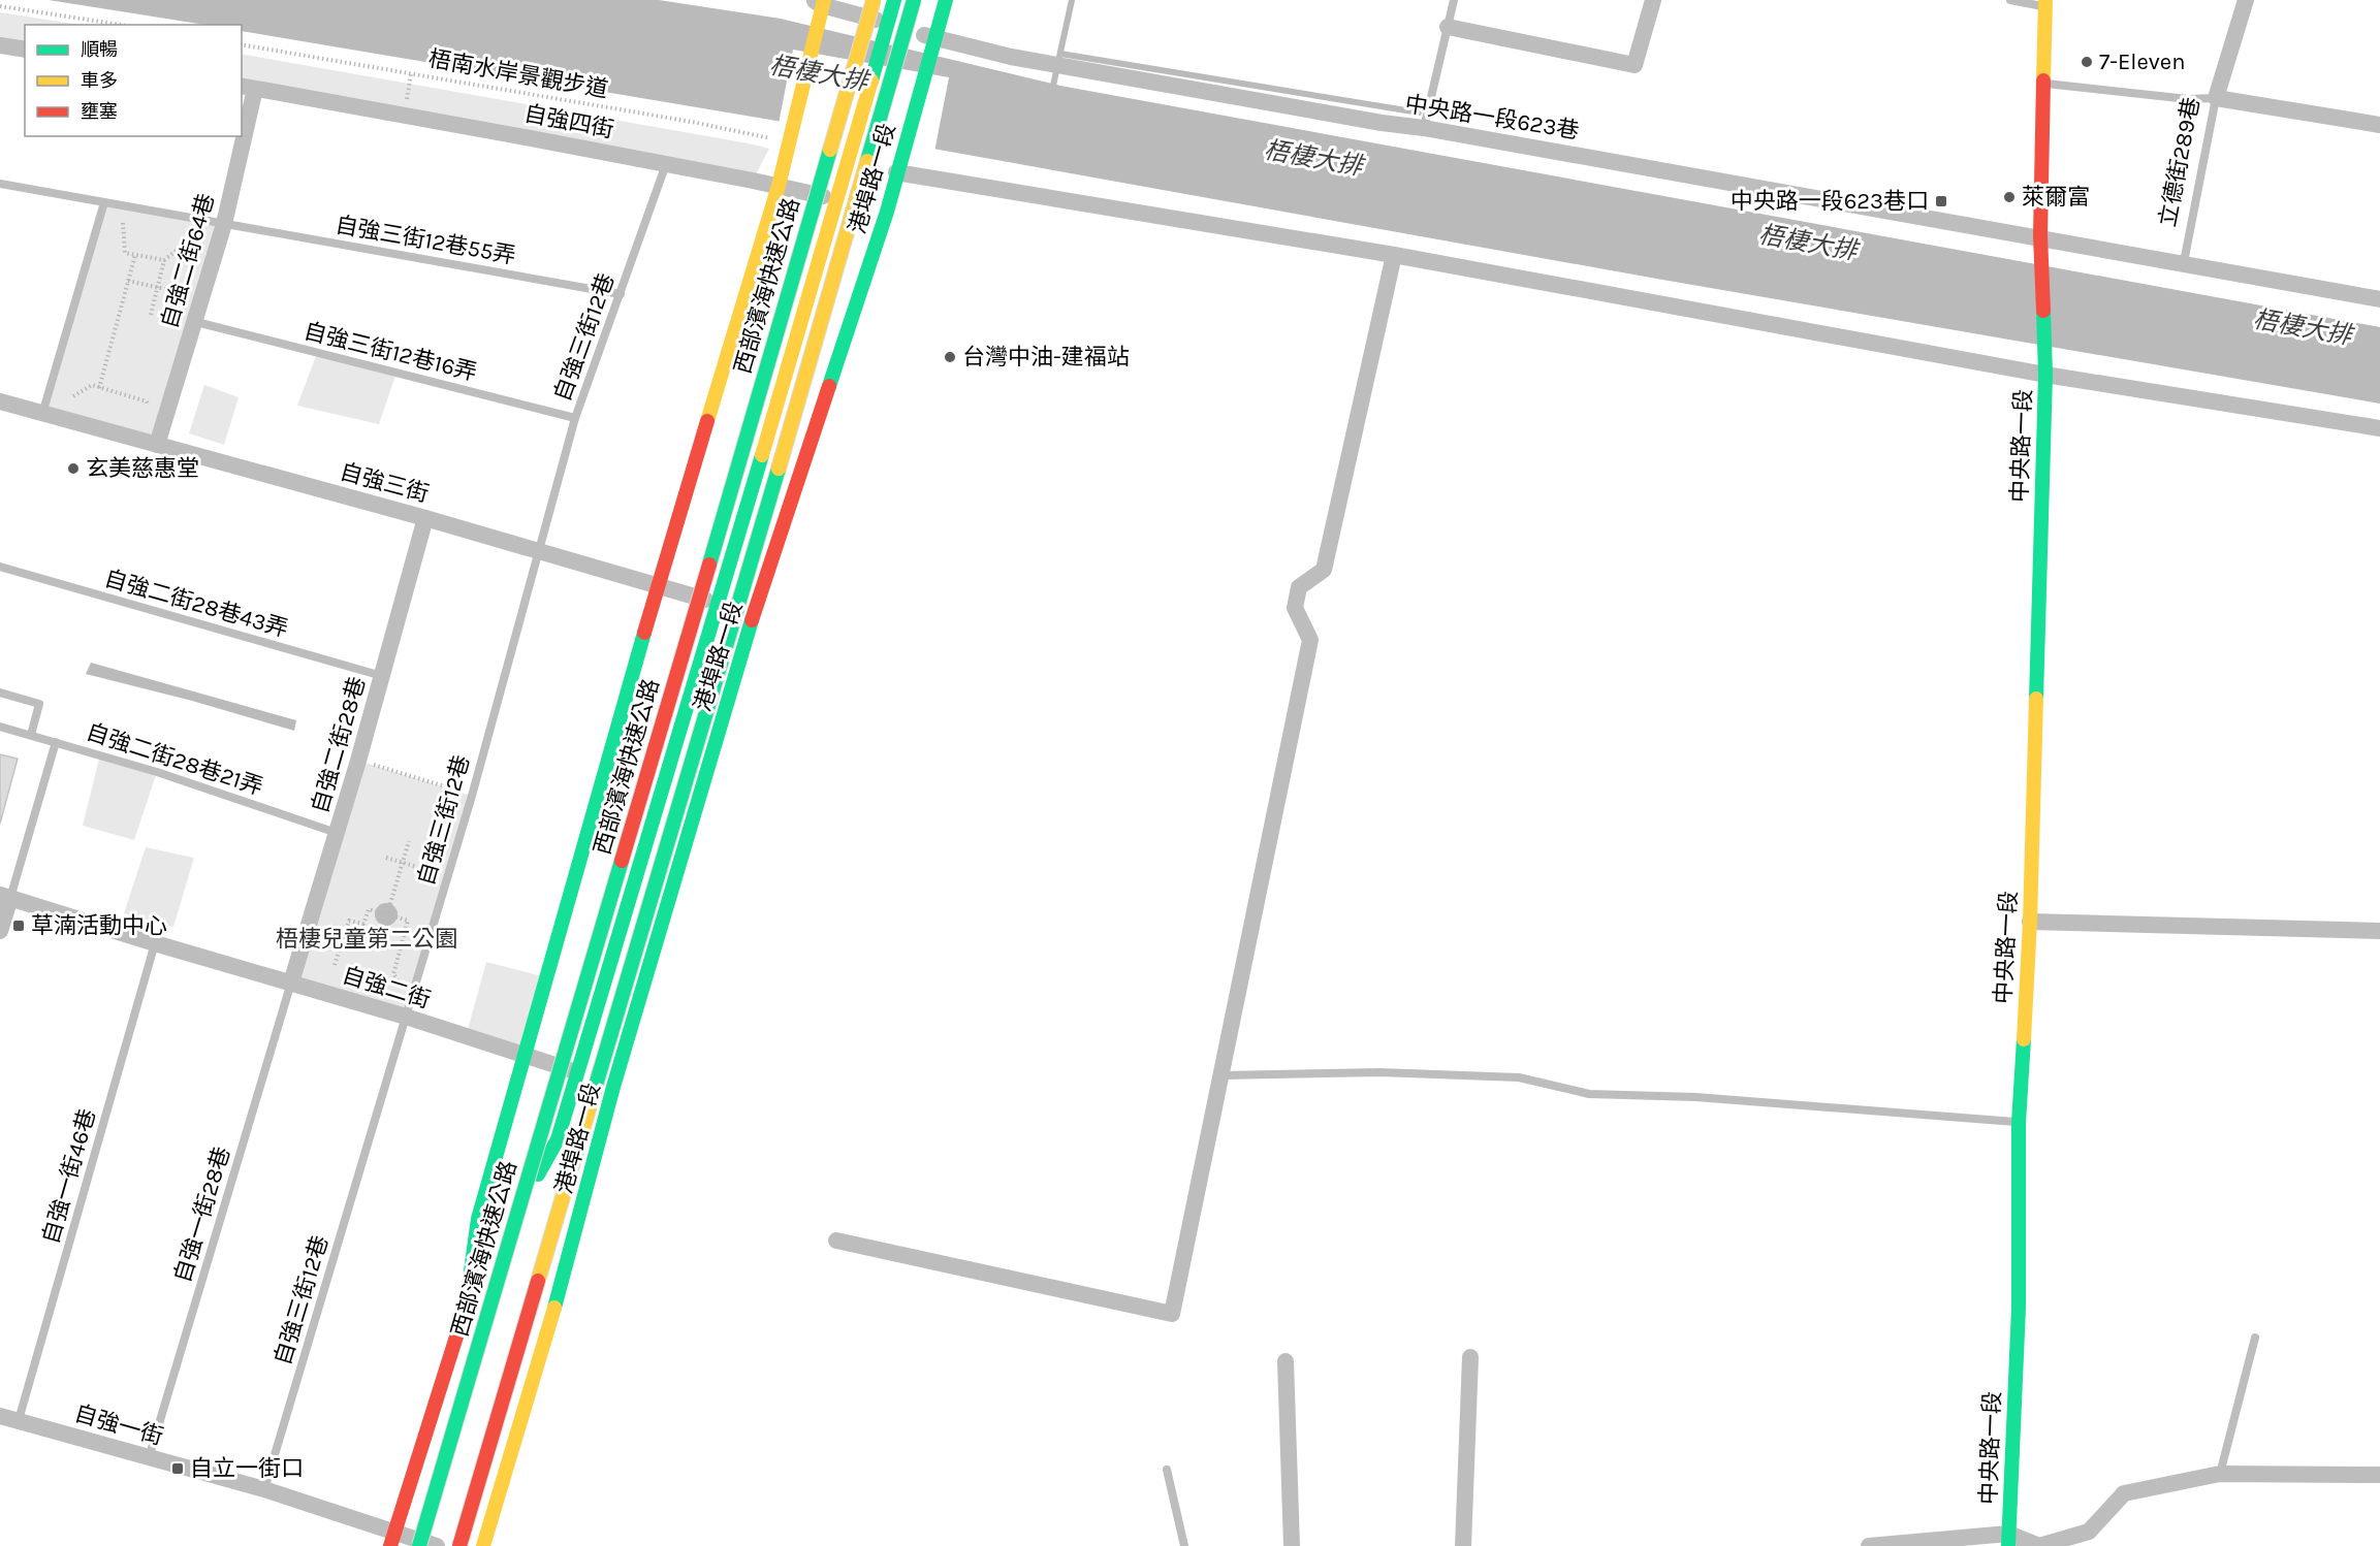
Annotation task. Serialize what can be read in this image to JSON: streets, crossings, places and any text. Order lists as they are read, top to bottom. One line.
{"streets":{"main road":["港埠路一段","西部濱海快速公路","中央路一段"],"street":["中央路一段623巷","自強四街","立德街289巷","自強二街64巷","自強三街","自強二街28巷","自強二街","自強一街"],"lane":["自強三街12巷55弄","自強三街12巷","自強三街12巷16弄","自強二街28巷43弄","自強二街28巷21弄","自強一街46巷","自強一街28巷"],"path":["梧南水岸景觀步道"]},"crossings":[["梧南水岸景觀步道","港埠路一段"],["中央路一段623巷","立德街289巷"],["中央路一段623巷","港埠路一段"],["中央路一段623巷","中央路一段"],["自強四街","港埠路一段"],["自強四街","自強二街64巷"],["自強四街","自強三街12巷"],["港埠路一段","自強三街"],["港埠路一段","自強二街"],["港埠路一段","自強一街"],["自強三街12巷55弄","自強二街64巷"],["自強三街12巷55弄","自強三街12巷"],["自強二街64巷","自強三街12巷16弄"],["自強二街64巷","自強三街"],["自強三街12巷","自強三街12巷16弄"],["自強三街12巷","自強三街"],["自強三街12巷","自強二街"],["自強三街12巷","自強一街"],["自強三街","自強二街28巷"],["自強二街28巷43弄","自強二街28巷"],["自強二街28巷","自強二街28巷21弄"],["自強二街28巷","自強二街"],["自強二街28巷","自強一街28巷"],["自強二街","自強一街46巷"],["自強二街","自強一街28巷"],["自強一街46巷","自強一街"],["自強一街28巷","自強一街"]],"water":["梧棲大排"],"parks":["梧棲兒童第二公園"],"places":{"other":["7-Eleven","萊爾富","台灣中油-建福站","玄美慈惠堂"],"transit":["中央路一段623巷口","草湳活動中心","自立一街口"]},"legend":["順暢","車多","壅塞"]}
